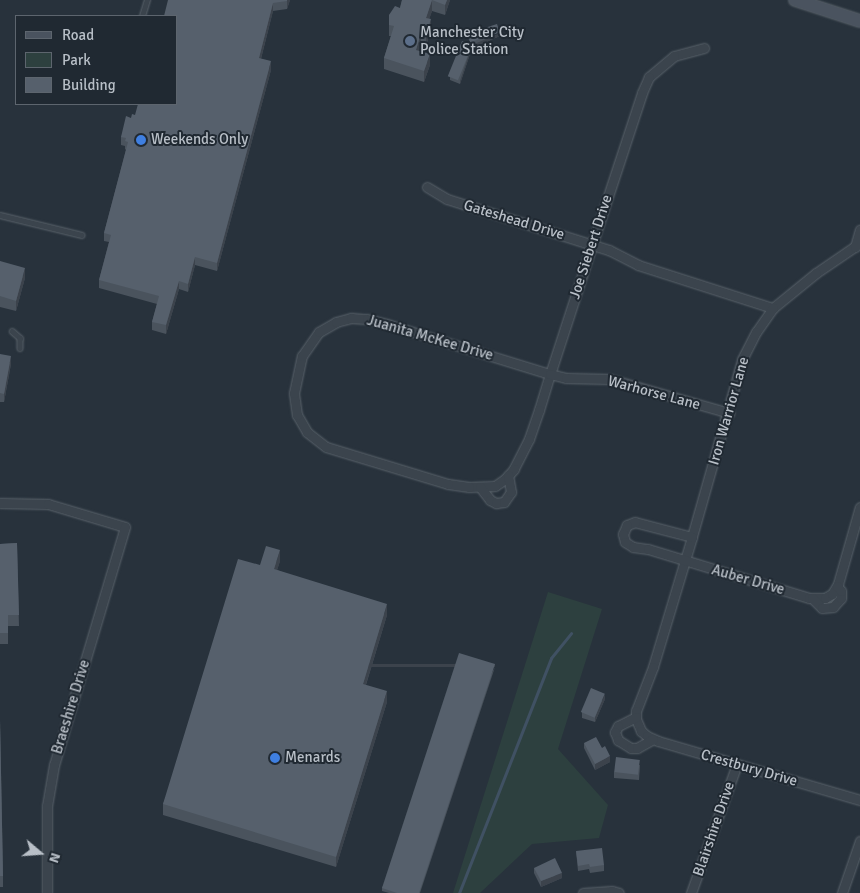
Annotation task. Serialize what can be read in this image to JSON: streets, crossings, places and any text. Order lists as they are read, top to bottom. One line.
{"streets":{"street":["Gateshead Drive","Joe Siebert Drive","Juanita McKee Drive","Warhorse Lane","Iron Warrior Lane","Auber Drive","Braeshire Drive","Crestbury Drive","Blairshire Drive"]},"crossings":[["Gateshead Drive","Joe Siebert Drive"],["Gateshead Drive","Iron Warrior Lane"],["Joe Siebert Drive","Juanita McKee Drive"],["Joe Siebert Drive","Warhorse Lane"],["Juanita McKee Drive","Warhorse Lane"],["Warhorse Lane","Iron Warrior Lane"],["Iron Warrior Lane","Auber Drive"],["Iron Warrior Lane","Crestbury Drive"],["Crestbury Drive","Blairshire Drive"]],"places":["Manchester City Police Station","Weekends Only","Menards"],"legend":["Road","Park","Building"],"north":"right"}
